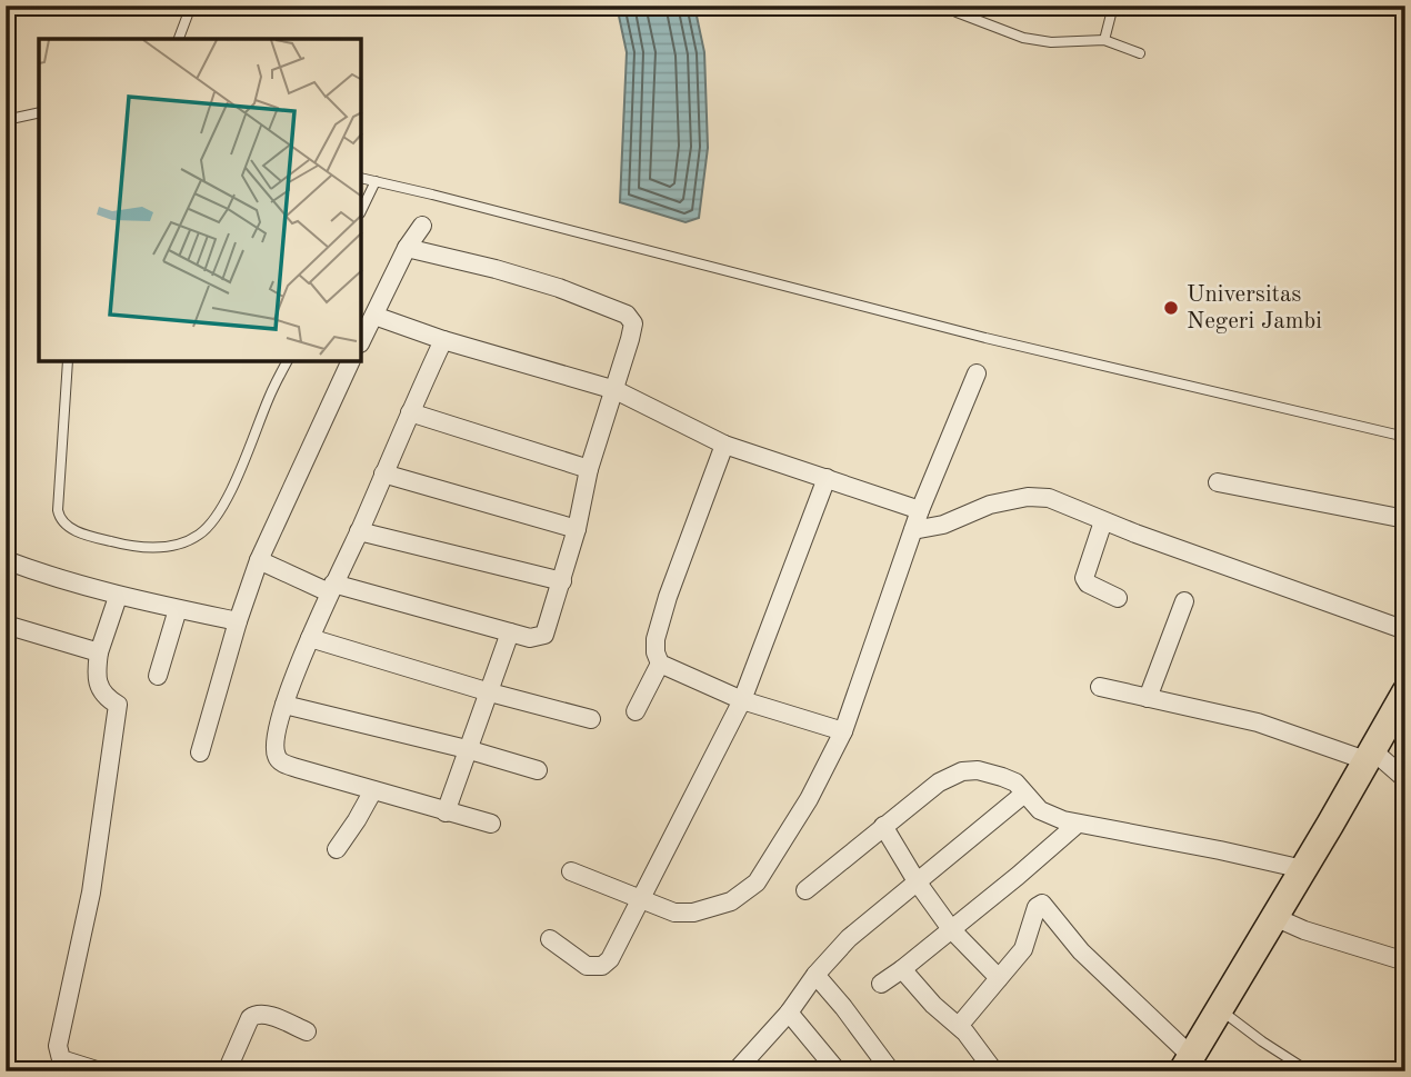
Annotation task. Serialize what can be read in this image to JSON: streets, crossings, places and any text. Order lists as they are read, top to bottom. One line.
{"places":["Universitas Negeri Jambi"]}
